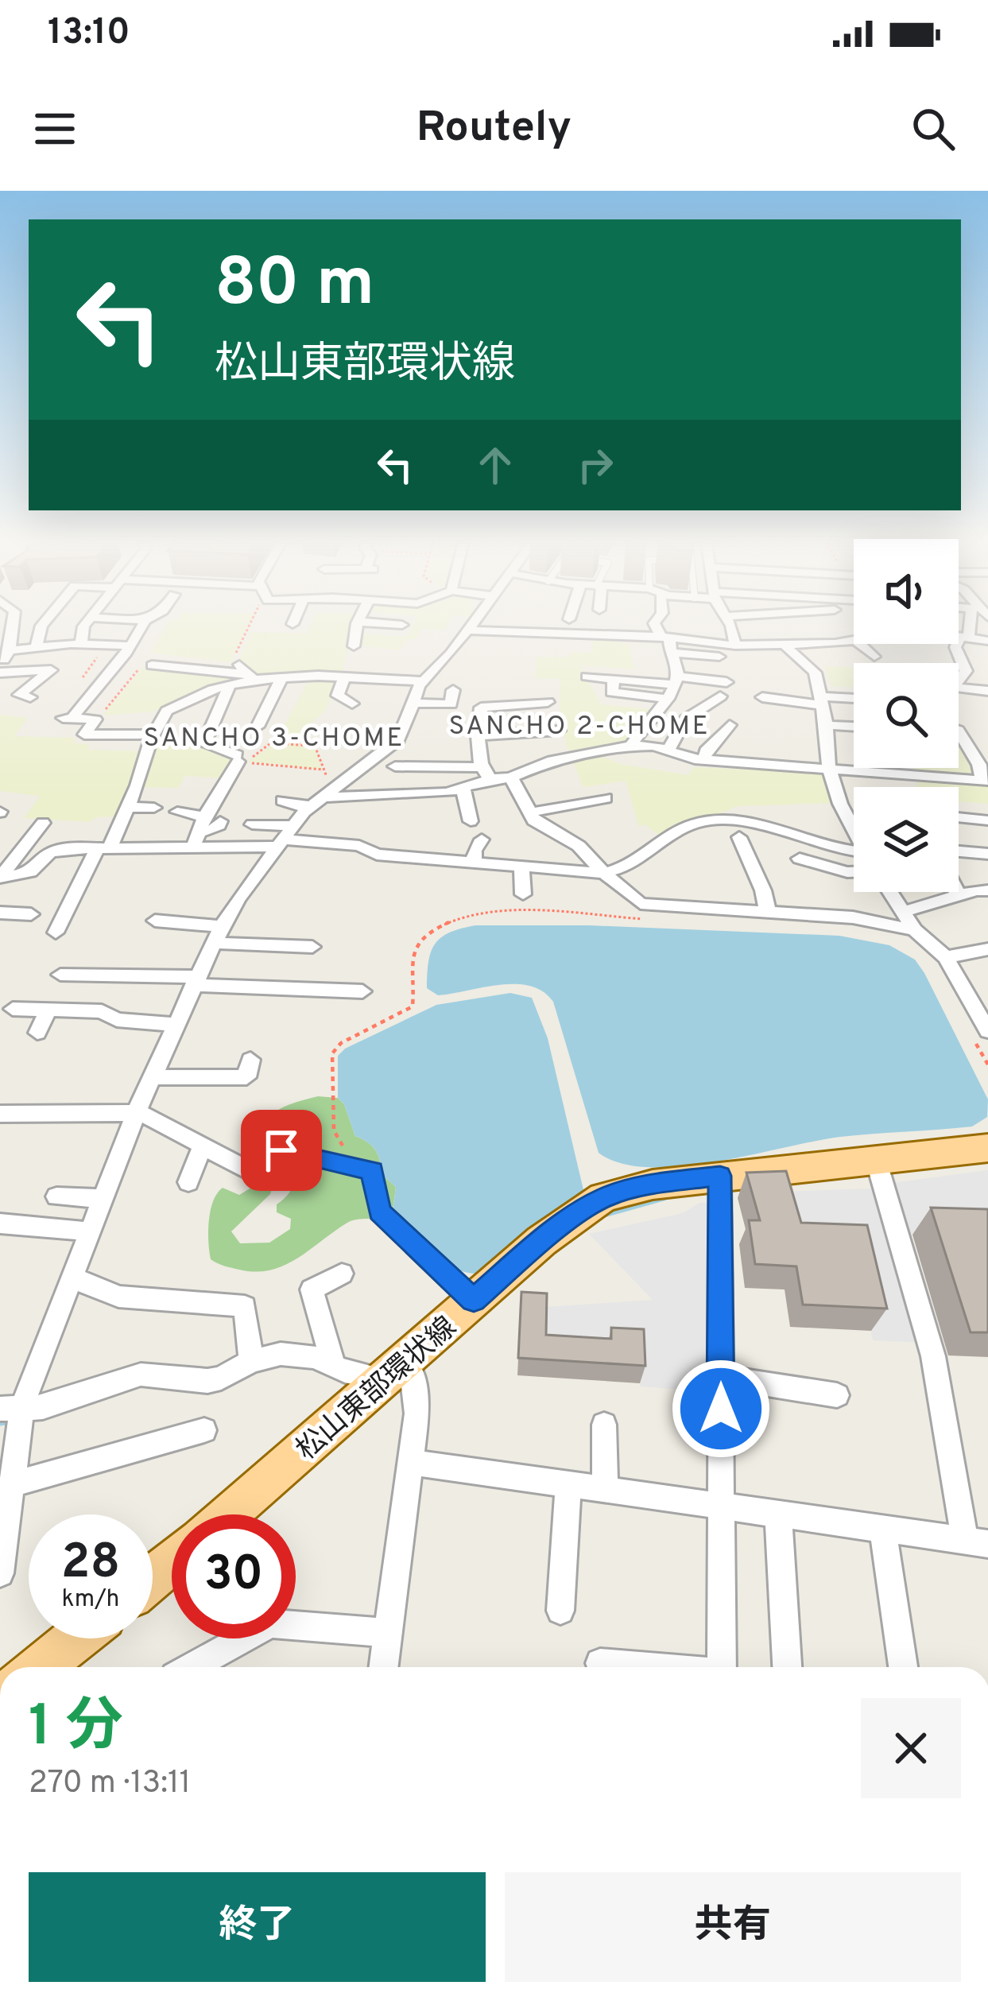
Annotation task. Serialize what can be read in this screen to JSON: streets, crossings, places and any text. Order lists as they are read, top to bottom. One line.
{"streets":{"main road":["松山東部環状線"]},"districts":["SANCHO 2-CHOME","SANCHO 3-CHOME"],"page":{"status":"13:10","header":"Routely","turn":["80 m","松山東部環状線"],"speed":"28 km/h","limit":"30","heading":["1 分","270 m · 13:11"],"buttons":["終了","共有"]}}
